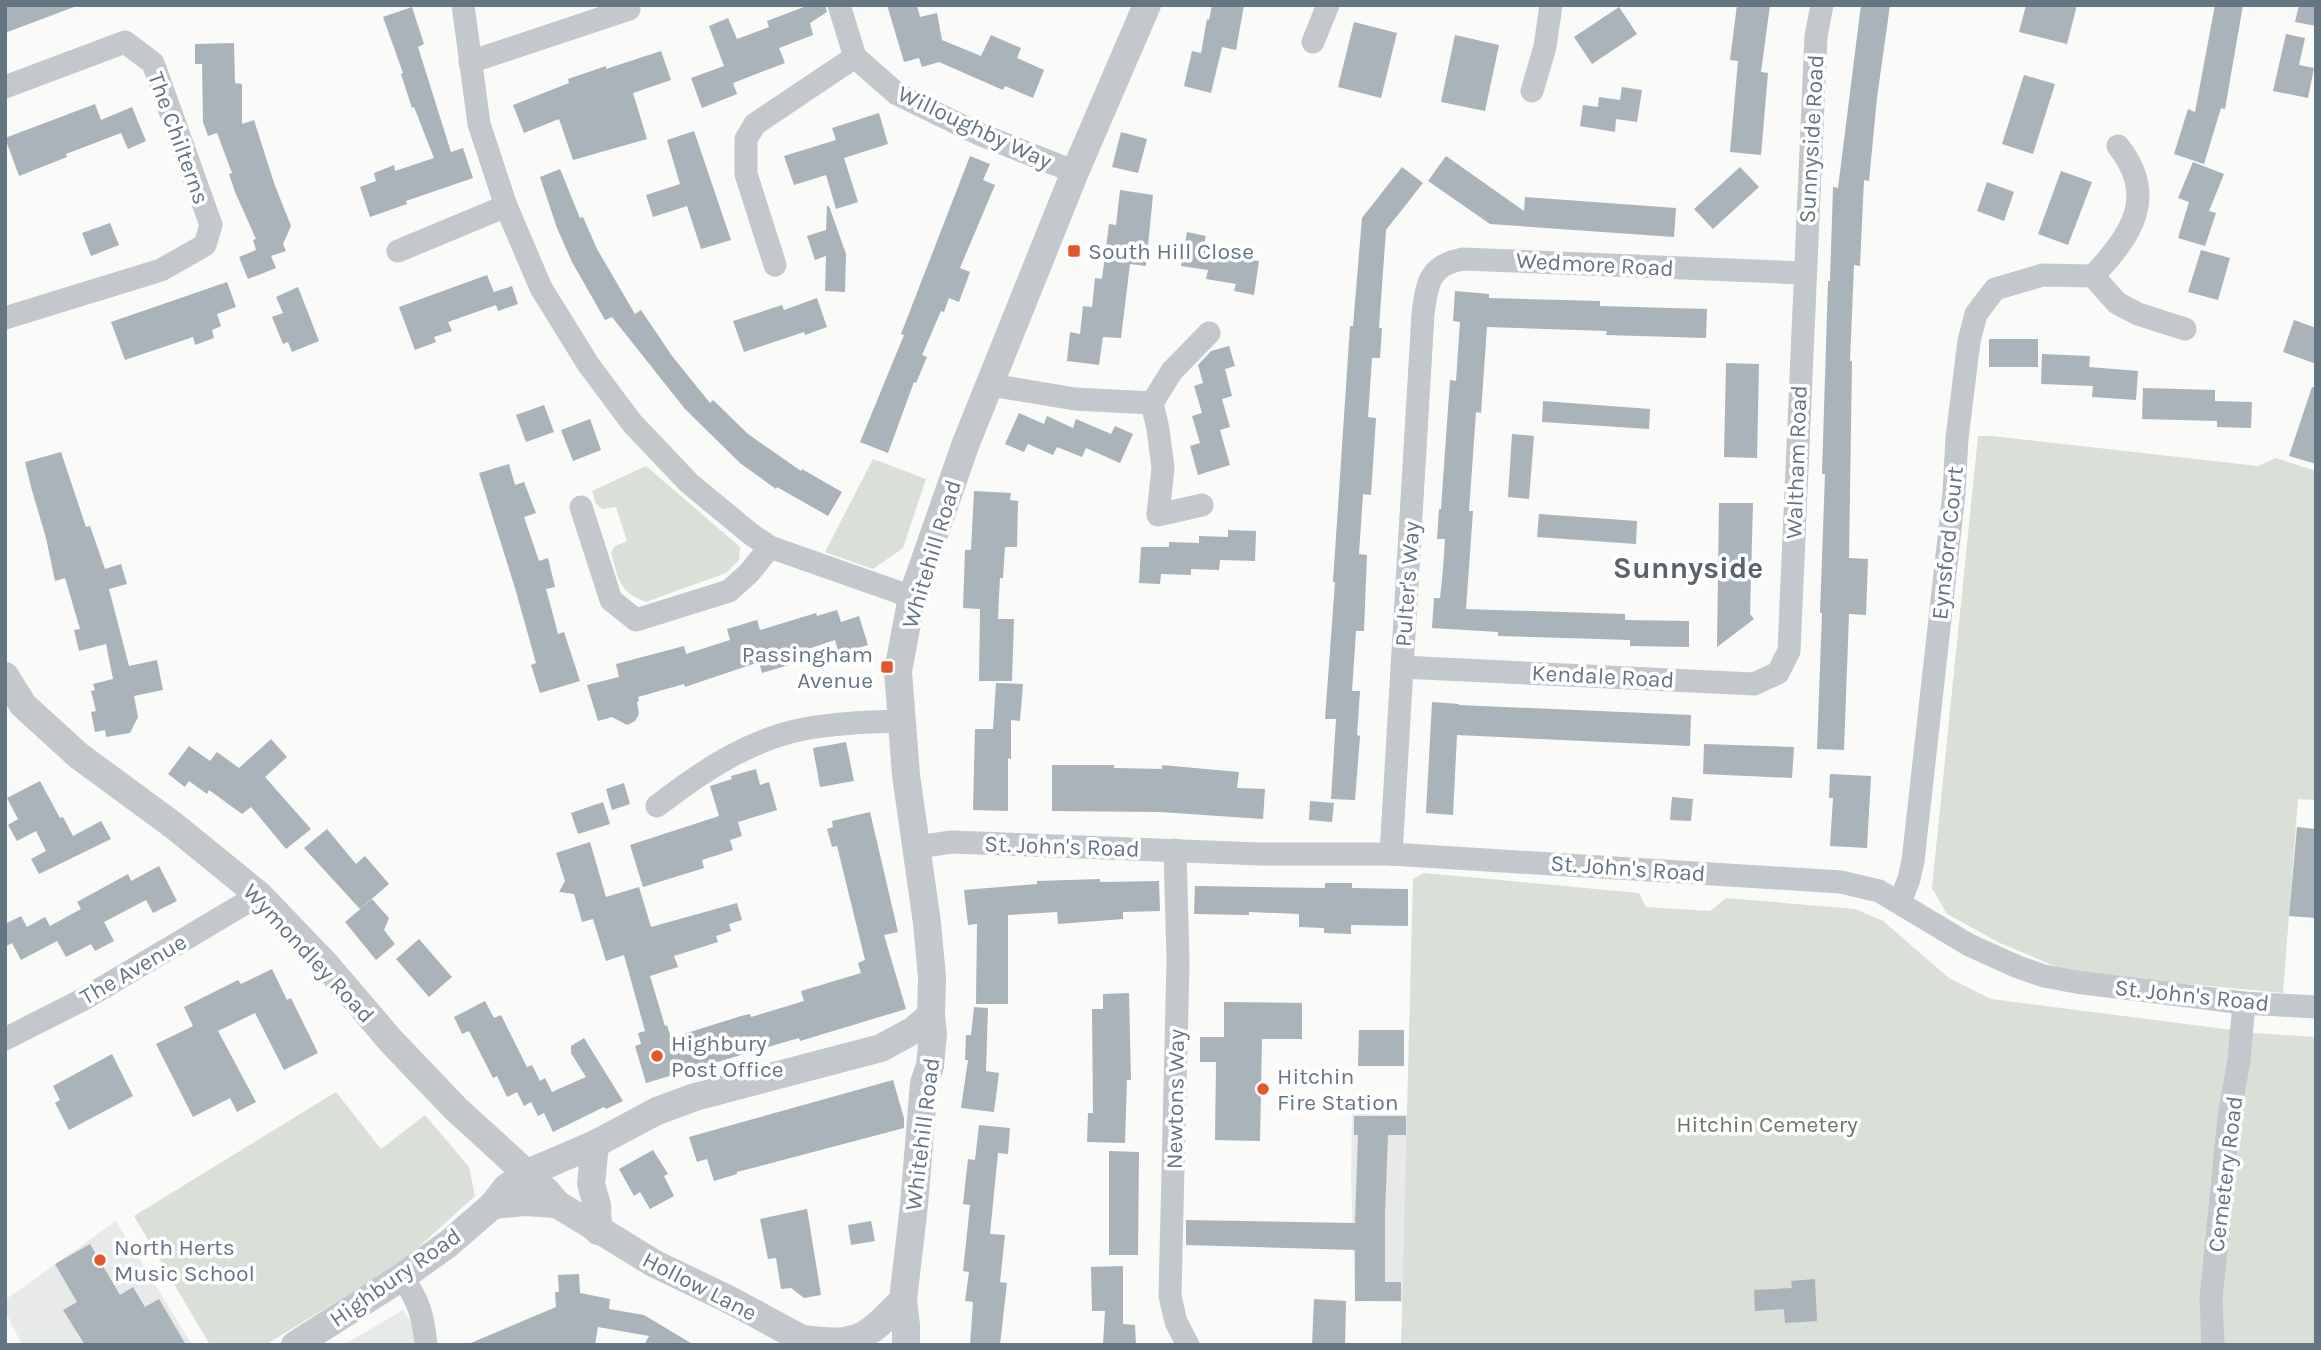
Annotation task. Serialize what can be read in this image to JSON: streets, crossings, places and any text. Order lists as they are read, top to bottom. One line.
{"streets":{"street":["Willoughby Way","The Chilterns","Sunnyside Road","Wedmore Road","Waltham Road","Eynsford Court","Whitehill Road","Pulter's Way","Kendale Road","St. John's Road","Wymondley Road","The Avenue","Newtons Way","Cemetery Road","Highbury Road","Hollow Lane"]},"crossings":[["Willoughby Way","Whitehill Road"],["Sunnyside Road","Wedmore Road"],["Sunnyside Road","Waltham Road"],["Wedmore Road","Waltham Road"],["Wedmore Road","Pulter's Way"],["Waltham Road","Kendale Road"],["Eynsford Court","St. John's Road"],["Whitehill Road","St. John's Road"],["Whitehill Road","Hollow Lane"],["Pulter's Way","Kendale Road"],["Pulter's Way","St. John's Road"],["St. John's Road","Newtons Way"],["St. John's Road","Cemetery Road"],["Wymondley Road","The Avenue"],["Wymondley Road","Highbury Road"],["Wymondley Road","Hollow Lane"]],"districts":["Sunnyside"],"parks":["Hitchin Cemetery"],"places":{"transit":["South Hill Close","Passingham Avenue"],"other":["Highbury Post Office","Hitchin Fire Station","North Herts Music School"]}}
